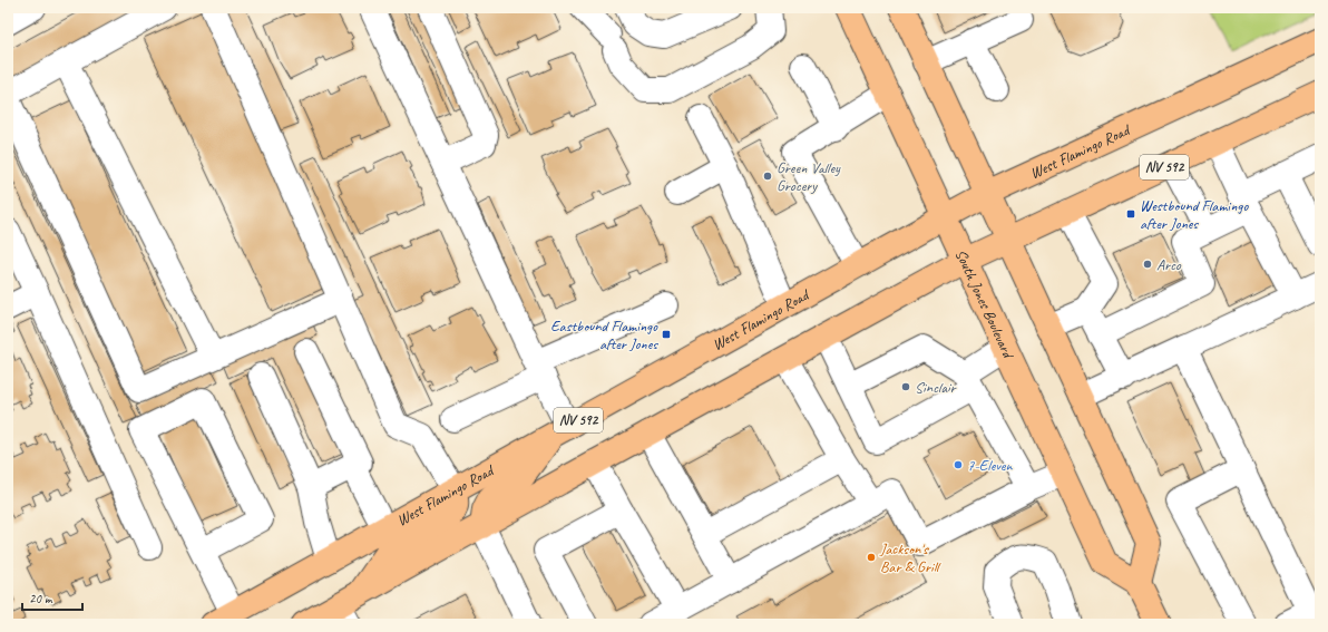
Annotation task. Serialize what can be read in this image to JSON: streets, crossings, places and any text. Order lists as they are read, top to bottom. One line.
{"streets":{"main road":["West Flamingo Road","NV 592","South Jones Boulevard"]},"crossings":[["West Flamingo Road","South Jones Boulevard"],["NV 592","South Jones Boulevard"]],"places":{"other":["Green Valley Grocery","Arco","Sinclair","7-Eleven","Jackson's Bar & Grill"],"transit":["Westbound Flamingo after Jones","Eastbound Flamingo after Jones"]},"scale_bar":"20 m"}
